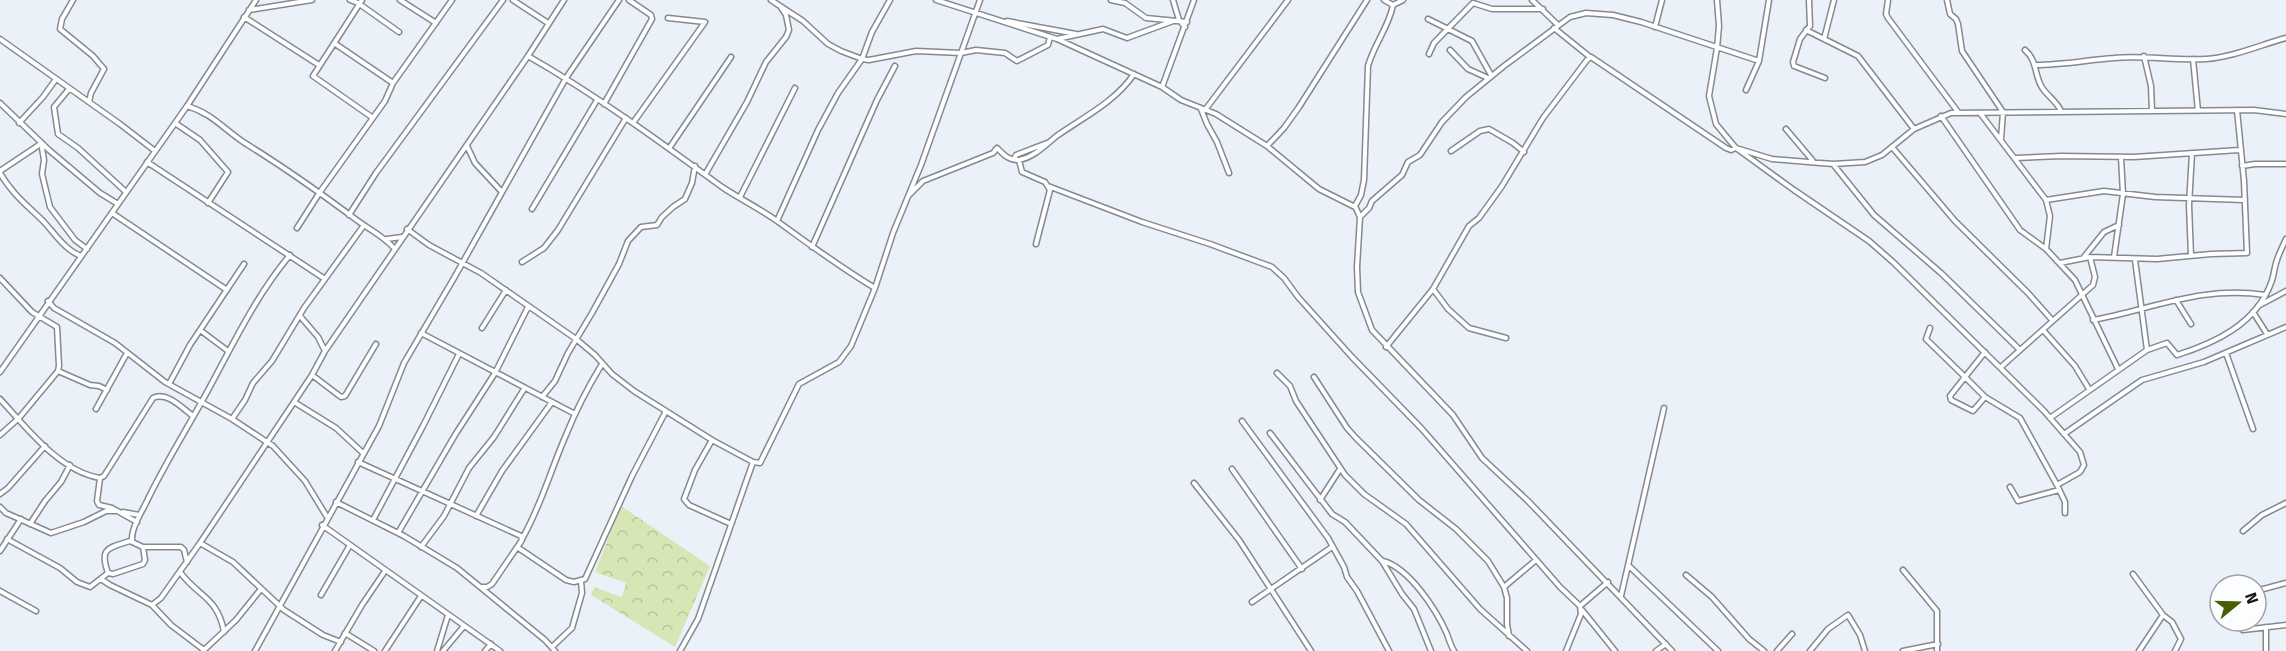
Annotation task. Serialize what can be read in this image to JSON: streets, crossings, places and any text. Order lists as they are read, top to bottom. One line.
{"north":"right"}
